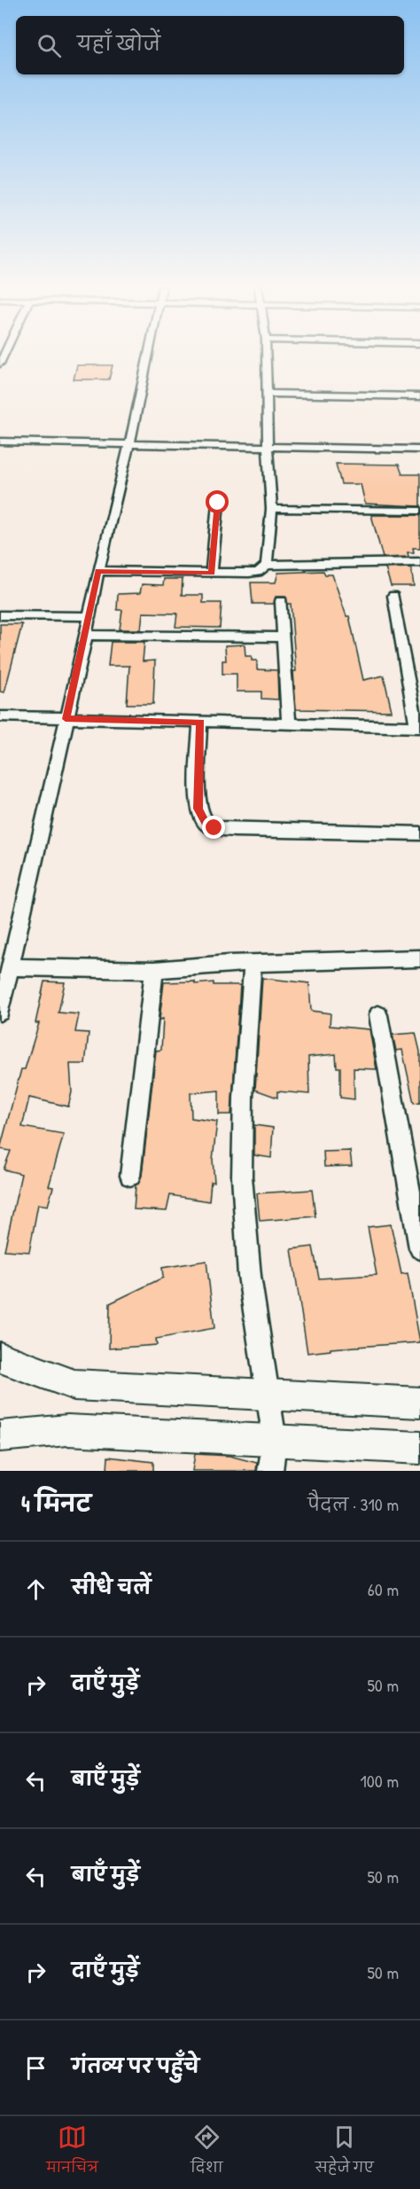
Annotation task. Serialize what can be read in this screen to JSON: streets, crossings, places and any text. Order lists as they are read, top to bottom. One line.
{"page":{"search":"यहाँ खोजें","heading":["4 मिनट","पैदल · 310 m"],"list":[["सीधे चलें","60 m"],["दाएँ मुड़ें","50 m"],["बाएँ मुड़ें","100 m"],["बाएँ मुड़ें","50 m"],["दाएँ मुड़ें","50 m"],"गंतव्य पर पहुँचे"],"nav":["मानचित्र","दिशा","सहेजे गए"]}}
